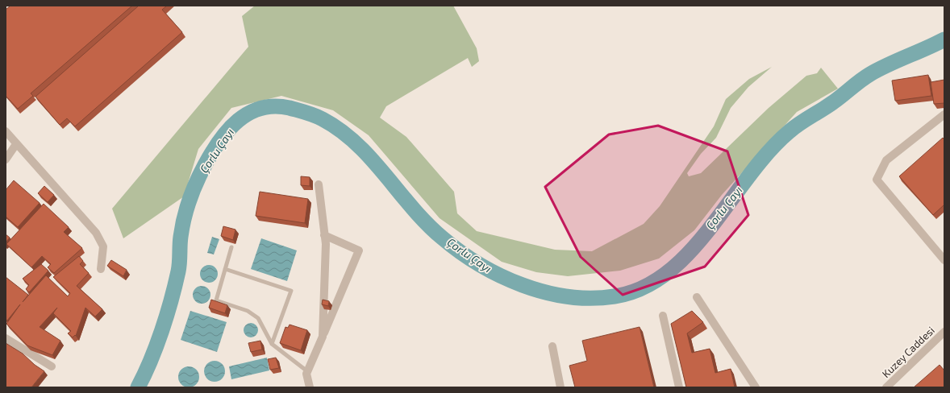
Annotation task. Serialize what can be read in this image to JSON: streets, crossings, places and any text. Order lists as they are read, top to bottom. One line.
{"streets":{"street":["Kuzey Caddesi"]},"water":["Çorlu Çayı"]}
